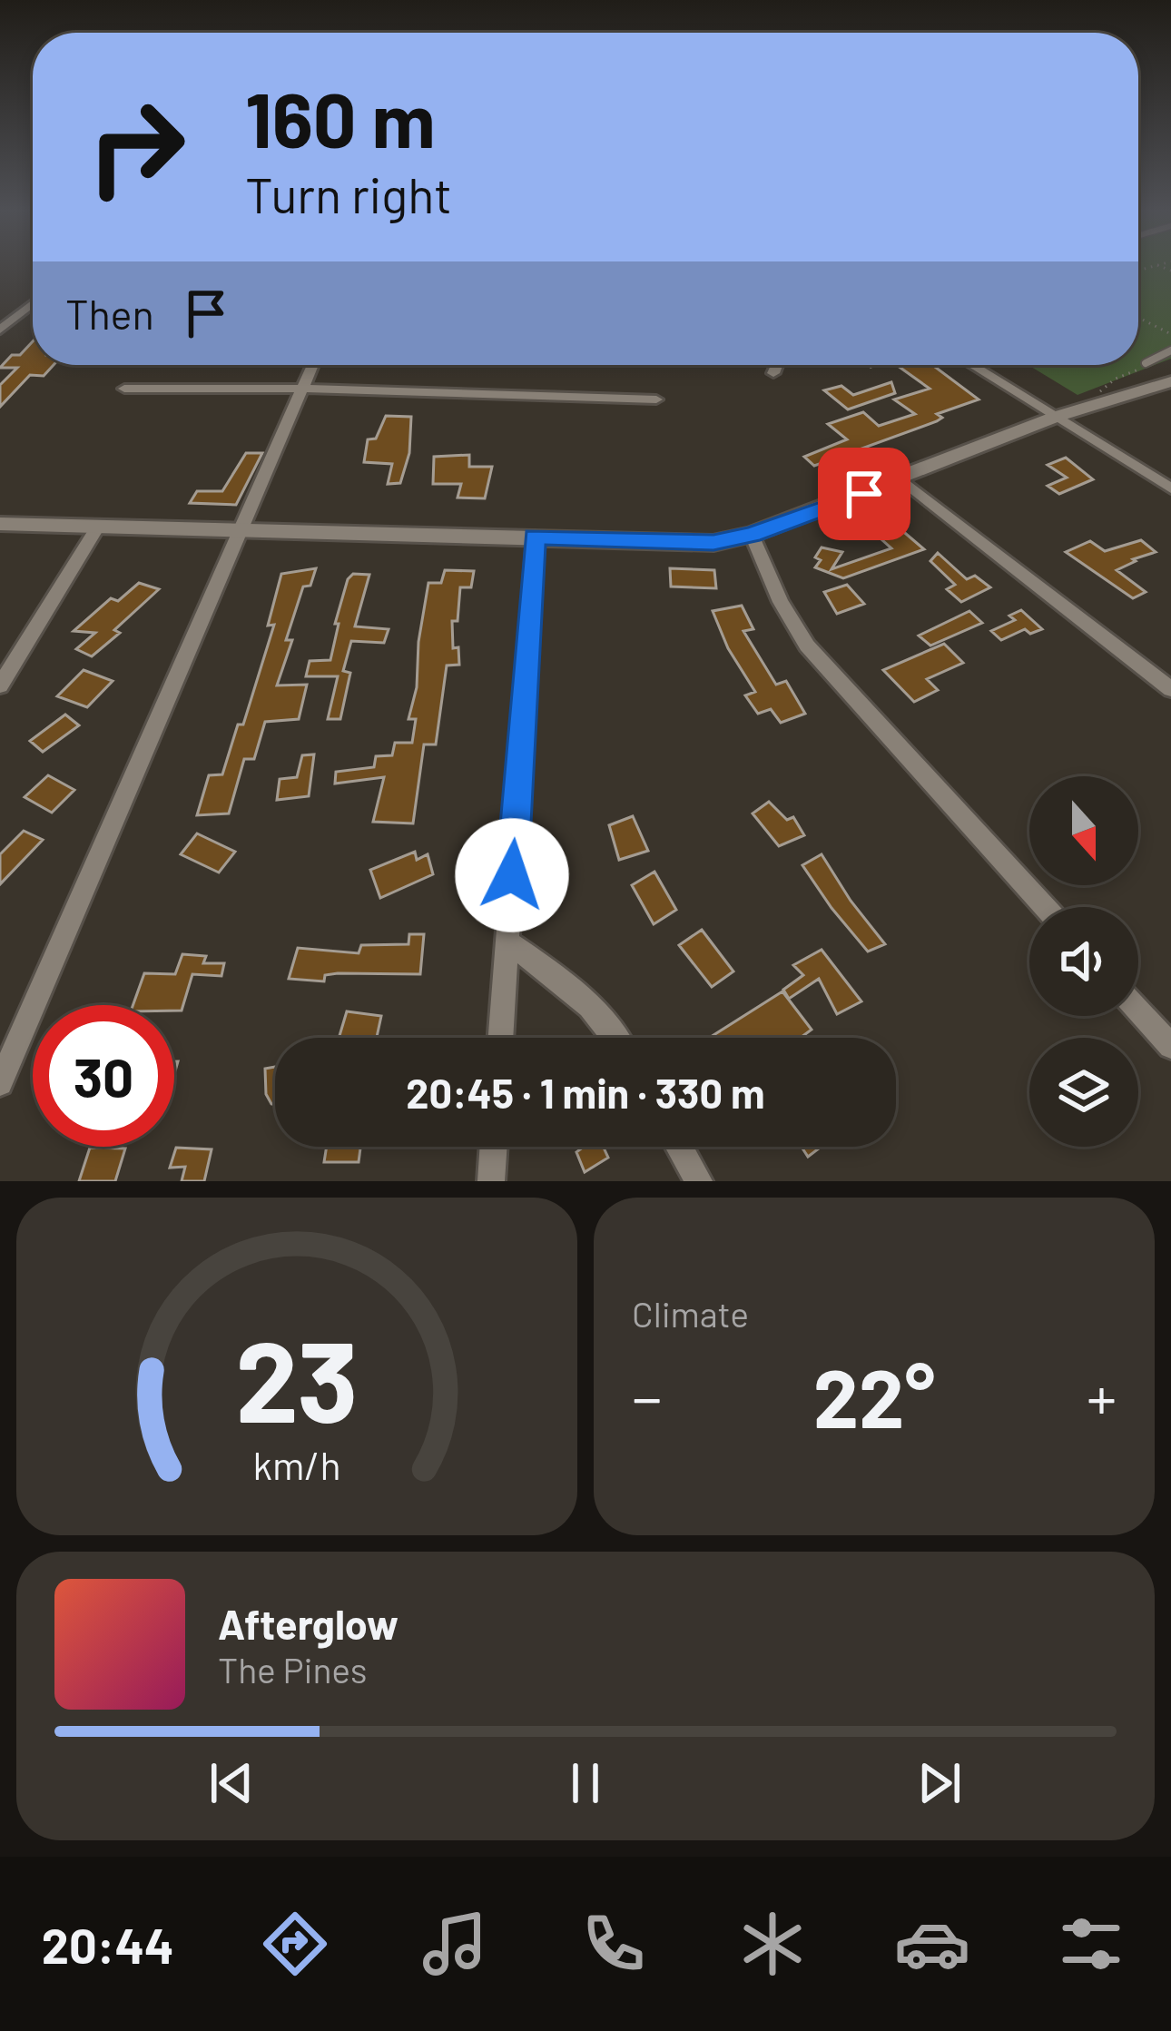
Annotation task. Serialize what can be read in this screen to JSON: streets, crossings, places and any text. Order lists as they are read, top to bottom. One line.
{"north":"bottom","page":{"turn":["160 m","Turn right"],"then":"Then","limit":"30","trip":"20:45 · 1 min · 330 m","tile":"Climate","heat":["−","22°","+"],"song":["Afterglow","The Pines"],"tabs":"20:44","gauge":["23","km/h"]}}
